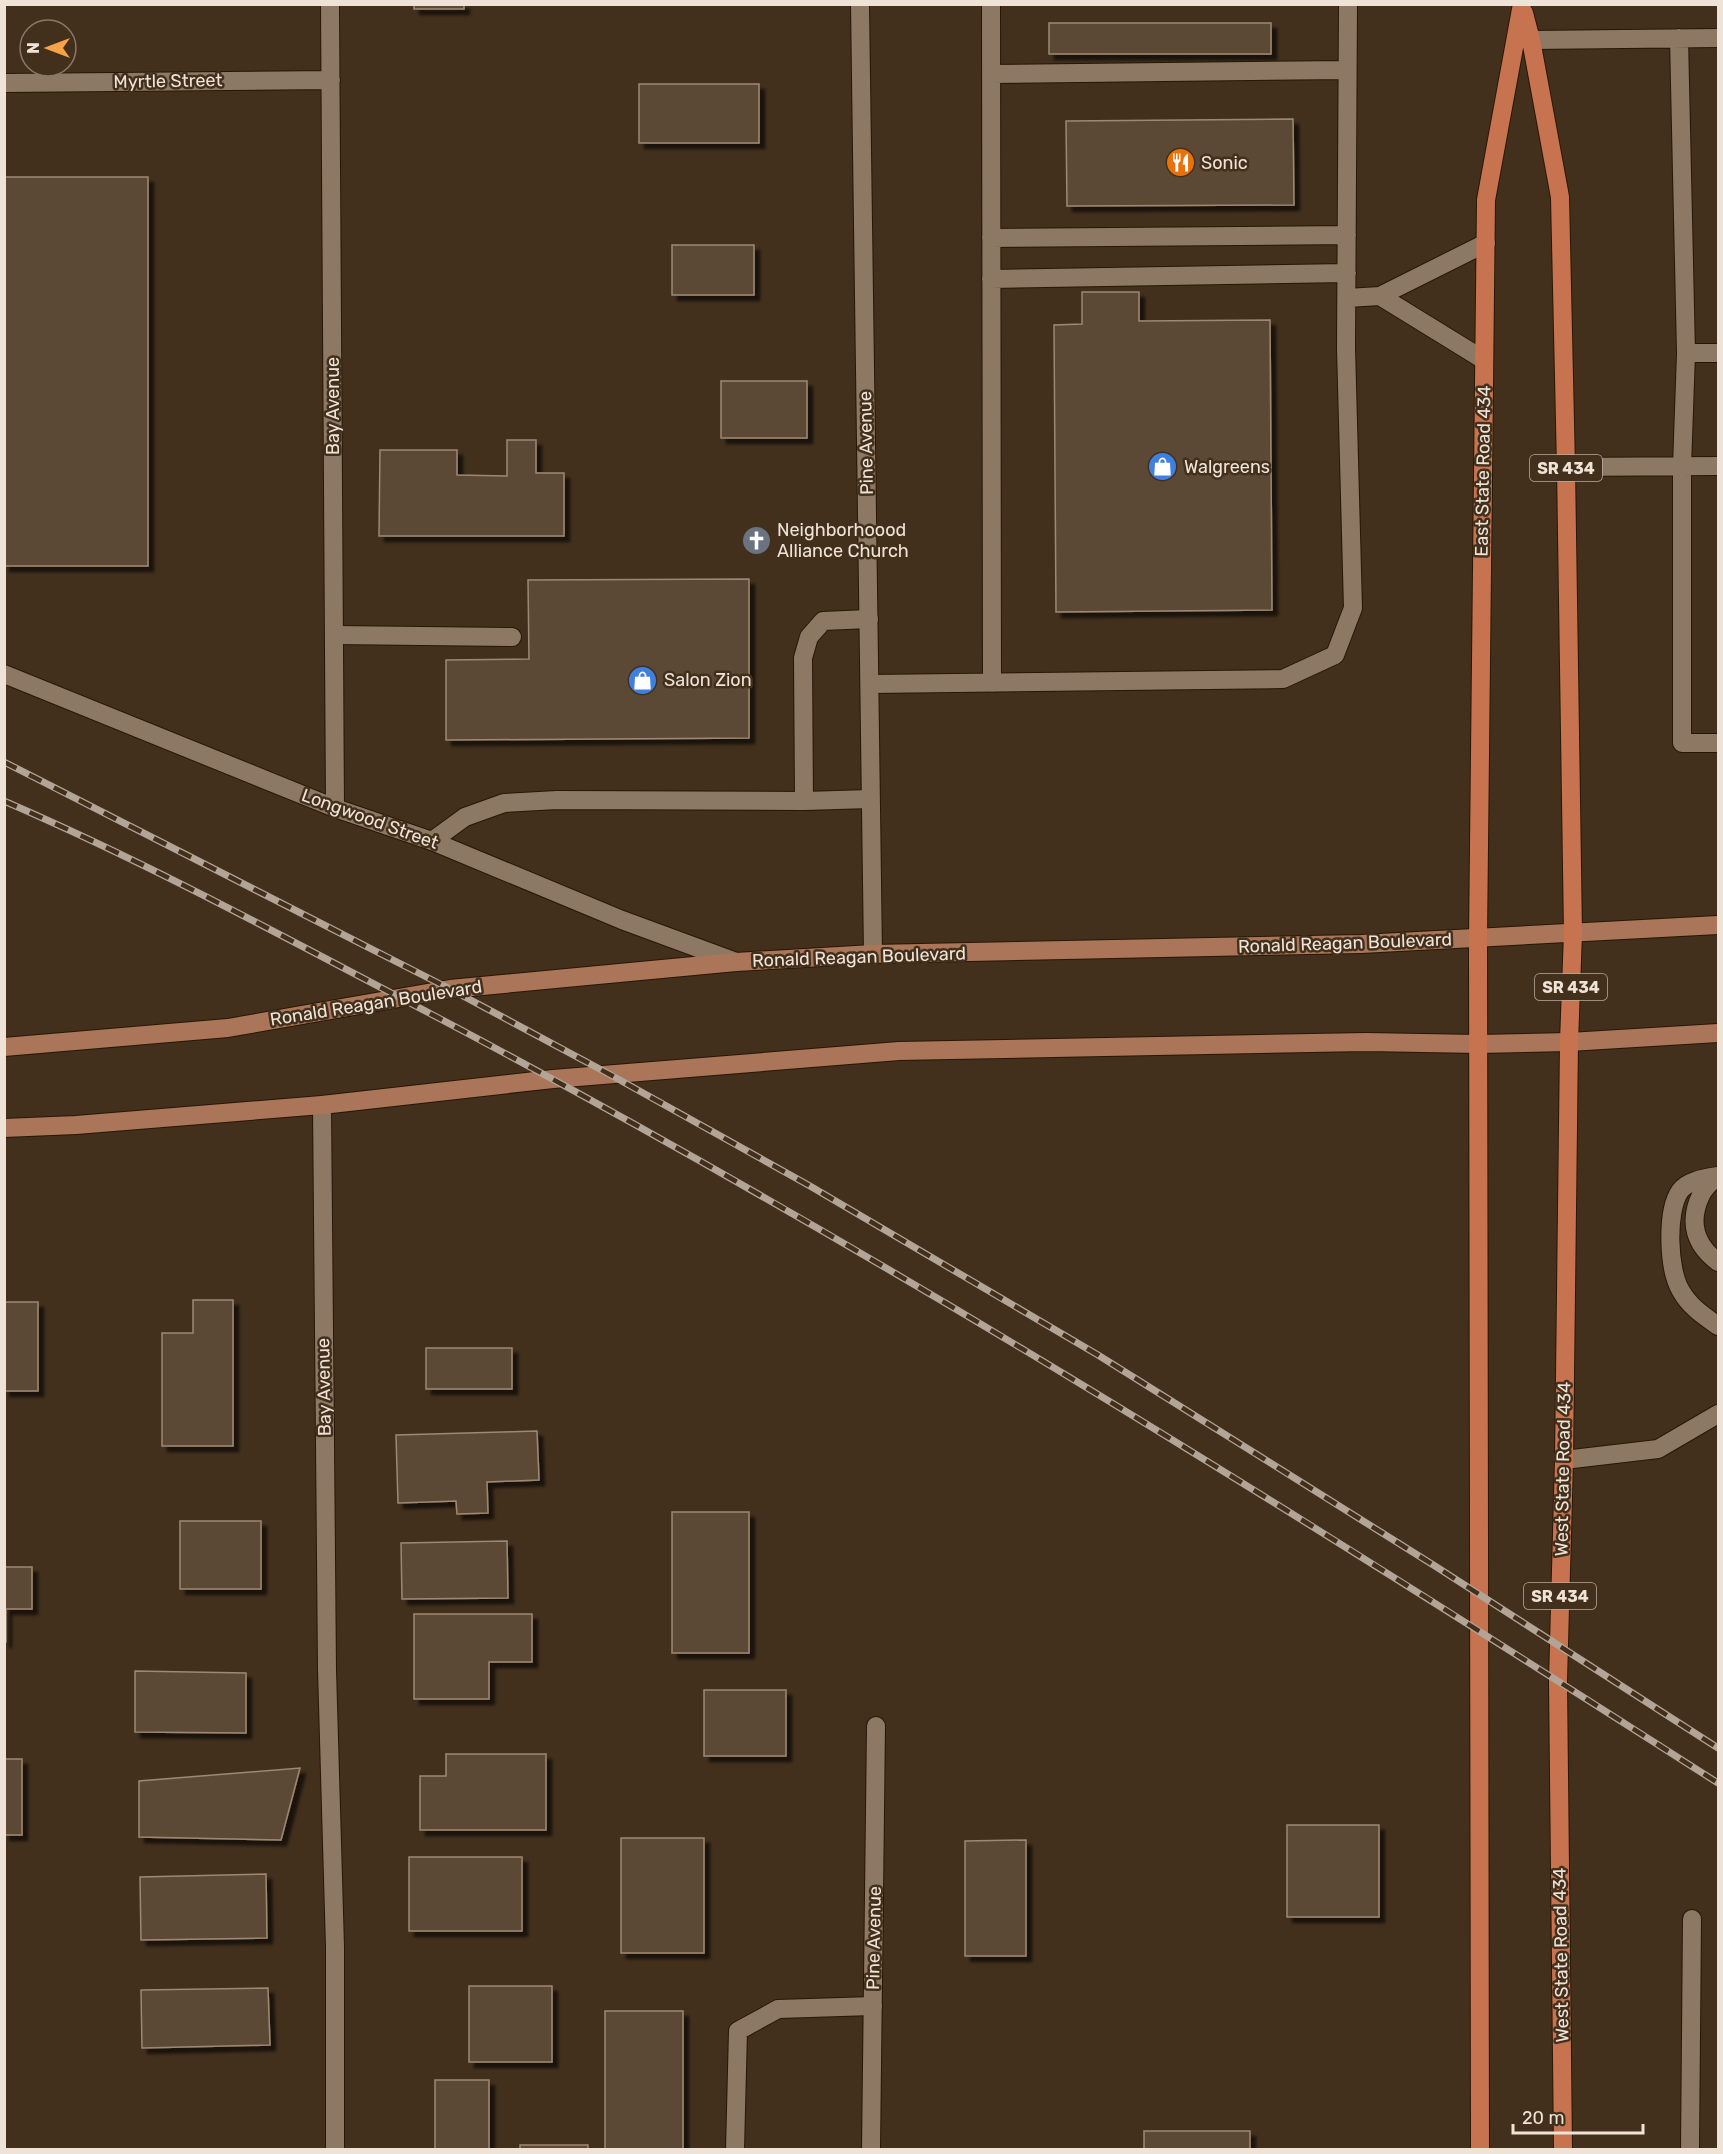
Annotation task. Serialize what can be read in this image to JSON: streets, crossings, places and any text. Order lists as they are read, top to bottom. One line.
{"streets":{"main road":["SR 434","East State Road 434","Ronald Reagan Boulevard","West State Road 434"],"street":["Myrtle Street","Bay Avenue","Pine Avenue","Longwood Street"]},"crossings":[["Myrtle Street","Bay Avenue"],["Bay Avenue","Longwood Street"],["Pine Avenue","Ronald Reagan Boulevard"],["SR 434","East State Road 434"],["SR 434","Ronald Reagan Boulevard"],["East State Road 434","Ronald Reagan Boulevard"],["East State Road 434","West State Road 434"],["Longwood Street","Ronald Reagan Boulevard"],["Ronald Reagan Boulevard","West State Road 434"]],"places":{"restaurant":["Sonic"],"shop":["Walgreens","Salon Zion"],"church":["Neighborhoood Alliance Church"]},"scale_bar":"20 m","north":"left"}
